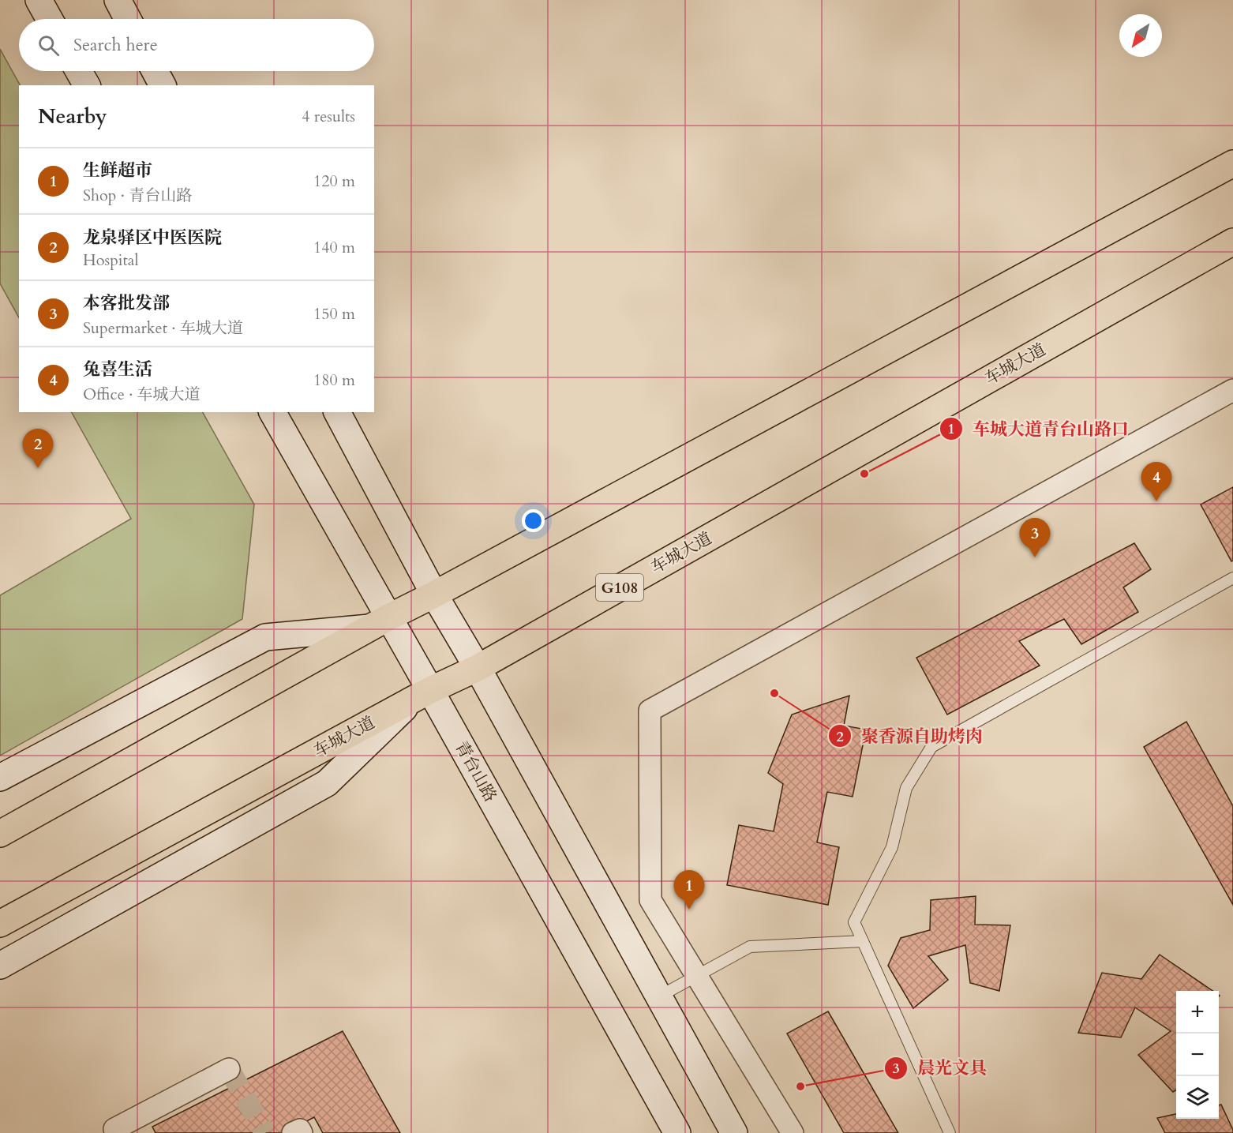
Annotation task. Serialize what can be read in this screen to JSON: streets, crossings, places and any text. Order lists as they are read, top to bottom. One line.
{"streets":{"highway":["车城大道","G108"],"main road":["青台山路"]},"crossings":[["车城大道","青台山路"]],"places":["车城大道青台山路口","聚香源自助烤肉","晨光文具"],"north":"bottom left","page":{"search":"Search here","heading":["Nearby","4 results"],"list":[{"mark":"1","name":"生鲜超市","note":"Shop · 青台山路","value":"120 m"},{"mark":"2","name":"龙泉驿区中医医院","note":"Hospital","value":"140 m"},{"mark":"3","name":"本客批发部","note":"Supermarket · 车城大道","value":"150 m"},{"mark":"4","name":"兔喜生活","note":"Office · 车城大道","value":"180 m"}],"pins":["2","4","3","1"],"map_buttons":["+","−"]}}
